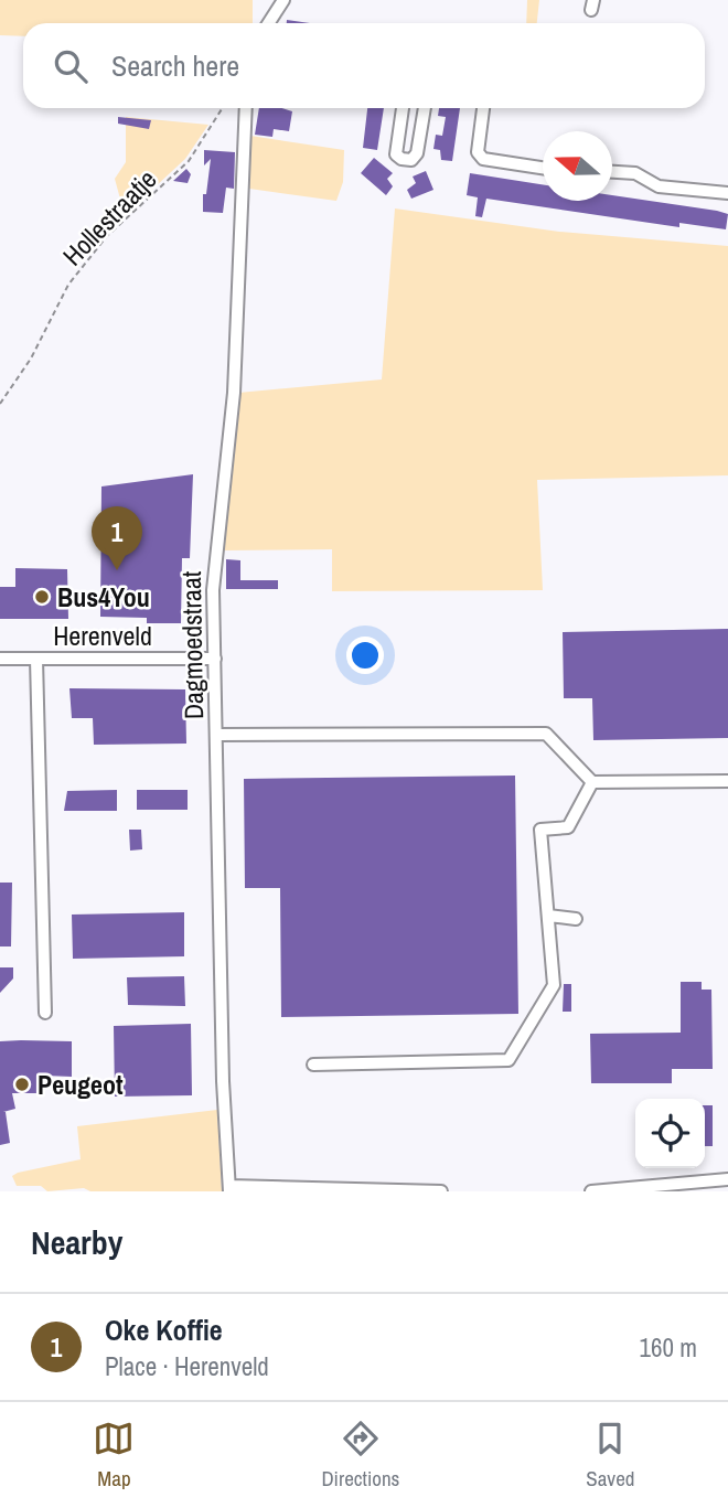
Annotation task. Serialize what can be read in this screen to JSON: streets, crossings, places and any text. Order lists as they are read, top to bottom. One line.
{"streets":{"street":["Herenveld","Dagmoedstraat"],"path":["Hollestraatje"]},"crossings":[["Herenveld","Dagmoedstraat"]],"places":["Bus4You","Peugeot"],"north":"left","page":{"search":"Search here","pins":"1","heading":"Nearby","list":[{"mark":"1","name":"Oke Koffie","note":"Place · Herenveld","value":"160 m"}],"nav":["Map","Directions","Saved"]}}
